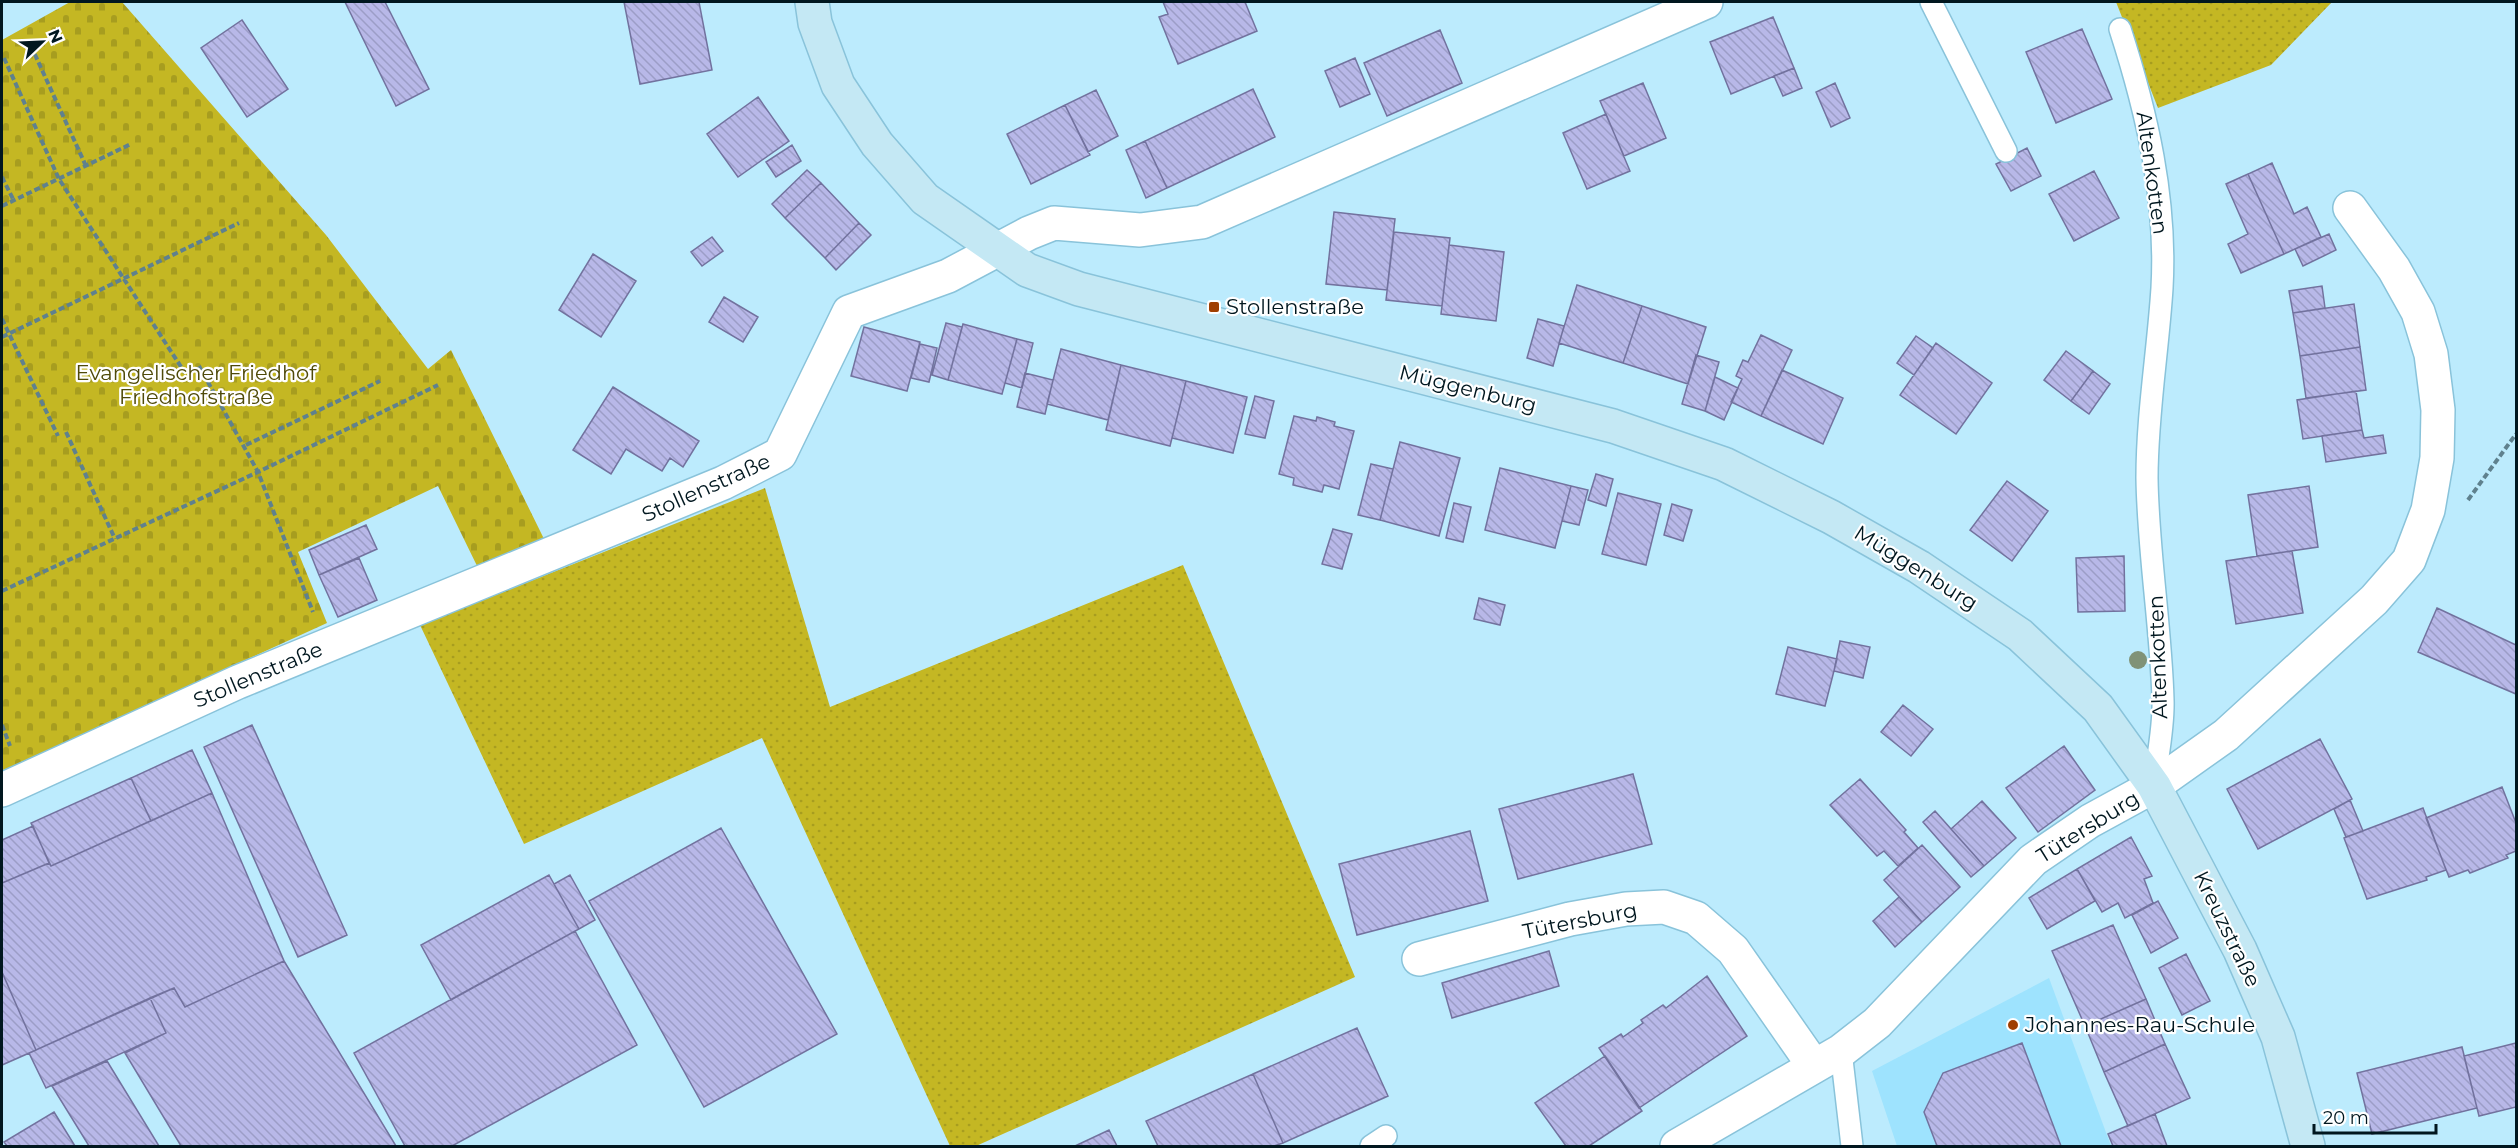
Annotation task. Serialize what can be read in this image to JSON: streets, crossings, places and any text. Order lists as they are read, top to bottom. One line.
{"streets":{"main road":["Müggenburg","Kreuzstraße"],"street":["Stollenstraße","Tütersburg"],"lane":["Altenkotten"]},"crossings":[["Altenkotten","Müggenburg"],["Altenkotten","Tütersburg"],["Altenkotten","Kreuzstraße"],["Müggenburg","Stollenstraße"],["Müggenburg","Tütersburg"],["Müggenburg","Kreuzstraße"],["Tütersburg","Kreuzstraße"]],"parks":["Evangelischer Friedhof Friedhofstraße"],"places":{"transit":["Stollenstraße"],"other":["Johannes-Rau-Schule"]},"scale_bar":"20 m","north":"top right"}
